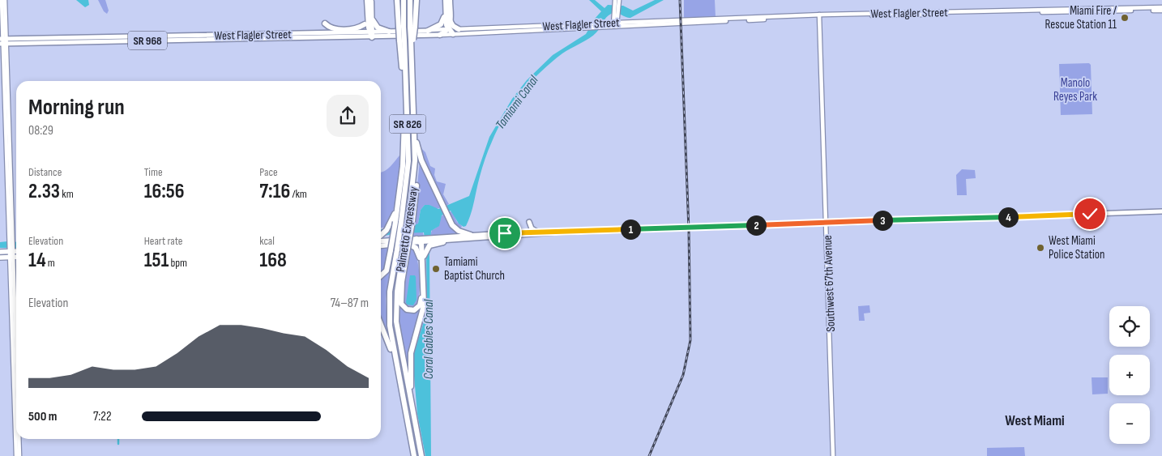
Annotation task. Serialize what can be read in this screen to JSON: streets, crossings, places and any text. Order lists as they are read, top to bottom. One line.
{"streets":{"highway":["SR 826","Palmetto Expressway"],"main road":["West Flagler Street","SR 968","Southwest 67th Avenue"]},"crossings":[["West Flagler Street","SR 968"],["West Flagler Street","Southwest 67th Avenue"],["SR 826","Palmetto Expressway"]],"districts":["West Miami"],"water":["Tamiami Canal","Coral Gables Canal"],"parks":["Manolo Reyes Park"],"places":["Miami Fire / Rescue Station 11","West Miami Police Station","Tamiami Baptist Church"],"page":{"heading":["Morning run","08:29"],"stats":[["Distance","2.33 km"],["Time","16:56"],["Pace","7:16 /km"],["Elevation","14 m"],["Heart rate","151 bpm"],["kcal","168"]],"pins":["4","3","2","1"],"chart":["Elevation","74–87 m"],"map_buttons":["+","−"],"list":[{"name":"500 m","note":"7:22"}]}}
